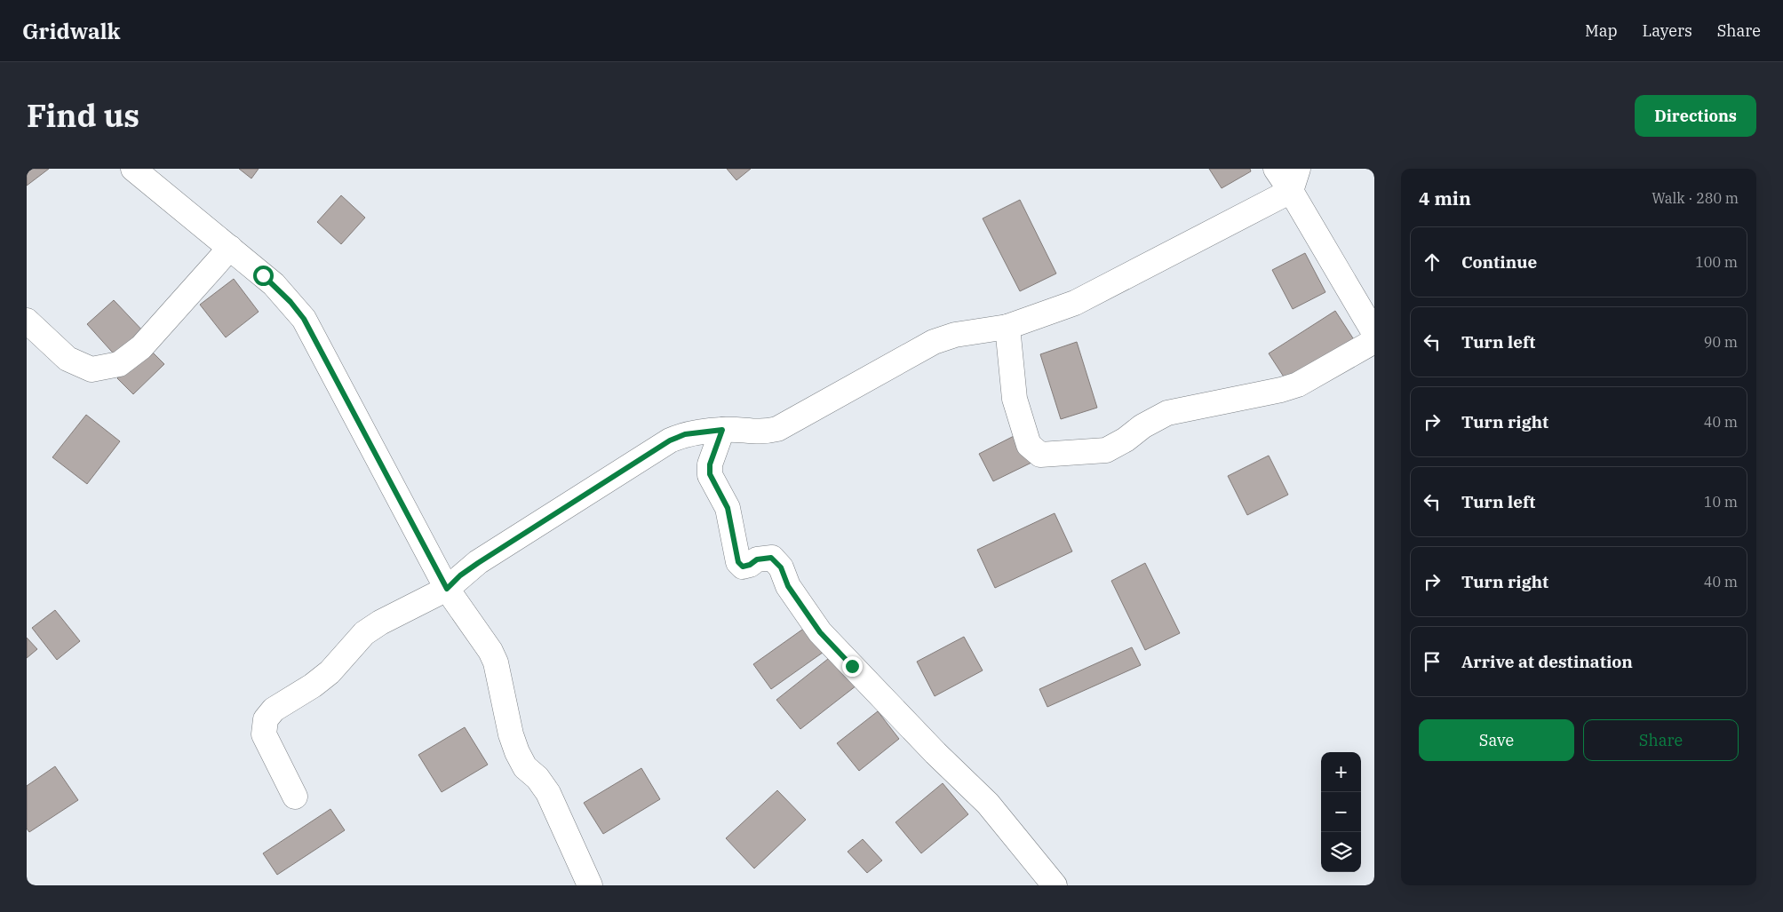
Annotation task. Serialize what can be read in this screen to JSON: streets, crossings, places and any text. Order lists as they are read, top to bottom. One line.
{"page":{"header":"Gridwalk","nav":["Map","Layers","Share"],"title":"Find us","buttons":["Directions",["Save","Share"]],"heading":["4 min","Walk · 280 m"],"list":[["Continue","100 m"],["Turn left","90 m"],["Turn right","40 m"],["Turn left","10 m"],["Turn right","40 m"],"Arrive at destination"],"map_buttons":["+","−"]}}
